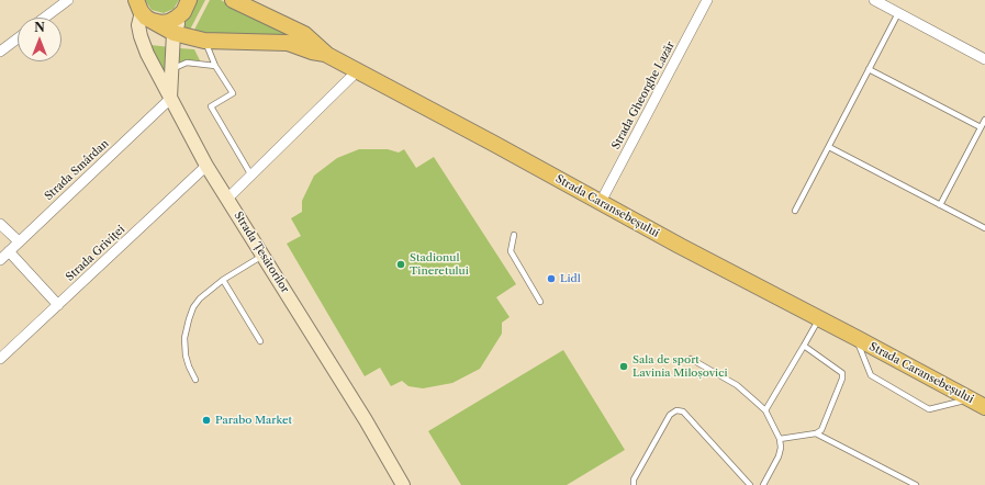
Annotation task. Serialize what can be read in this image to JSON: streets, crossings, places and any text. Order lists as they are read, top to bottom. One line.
{"streets":{"main road":["Strada Caransebeșului","Strada Țesătorilor"],"street":["Strada Gheorghe Lazăr","Strada Smârdan","Strada Griviței"]},"crossings":[["Strada Gheorghe Lazăr","Strada Caransebeșului"],["Strada Smârdan","Strada Țesătorilor"],["Strada Țesătorilor","Strada Griviței"]],"places":["Stadionul Tineretului","Lidl","Sala de sport Lavinia Miloșovici","Parabo Market"],"north":"top"}
